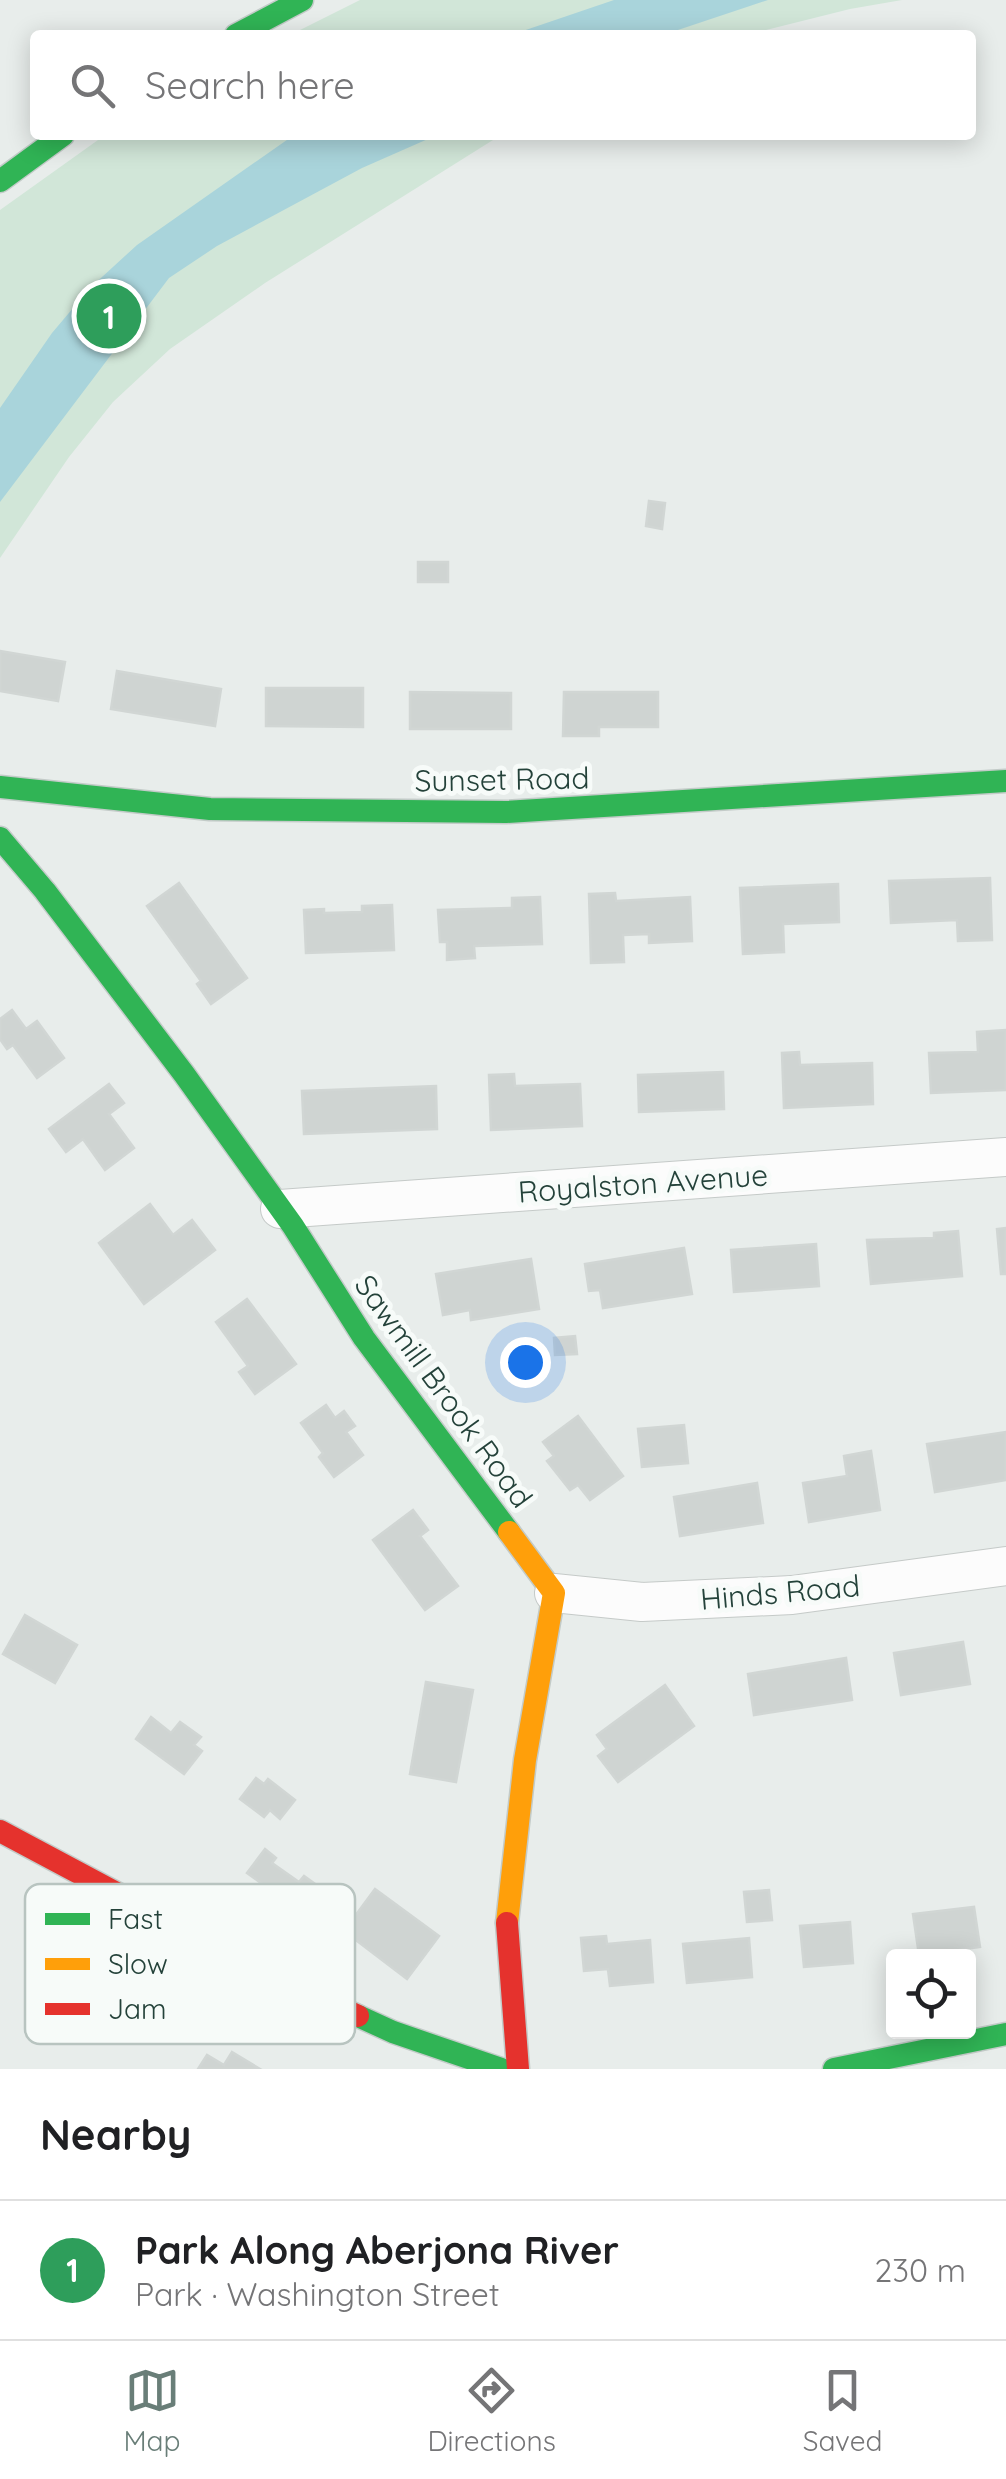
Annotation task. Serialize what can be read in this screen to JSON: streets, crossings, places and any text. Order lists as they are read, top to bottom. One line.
{"streets":{"street":["Sunset Road","Royalston Avenue","Sawmill Brook Road","Hinds Road"]},"crossings":[["Royalston Avenue","Sawmill Brook Road"],["Sawmill Brook Road","Hinds Road"]],"legend":["Fast","Slow","Jam"],"page":{"search":"Search here","pins":"1","heading":"Nearby","list":[{"mark":"1","name":"Park Along Aberjona River","note":"Park · Washington Street","value":"230 m"}],"nav":["Map","Directions","Saved"]}}
